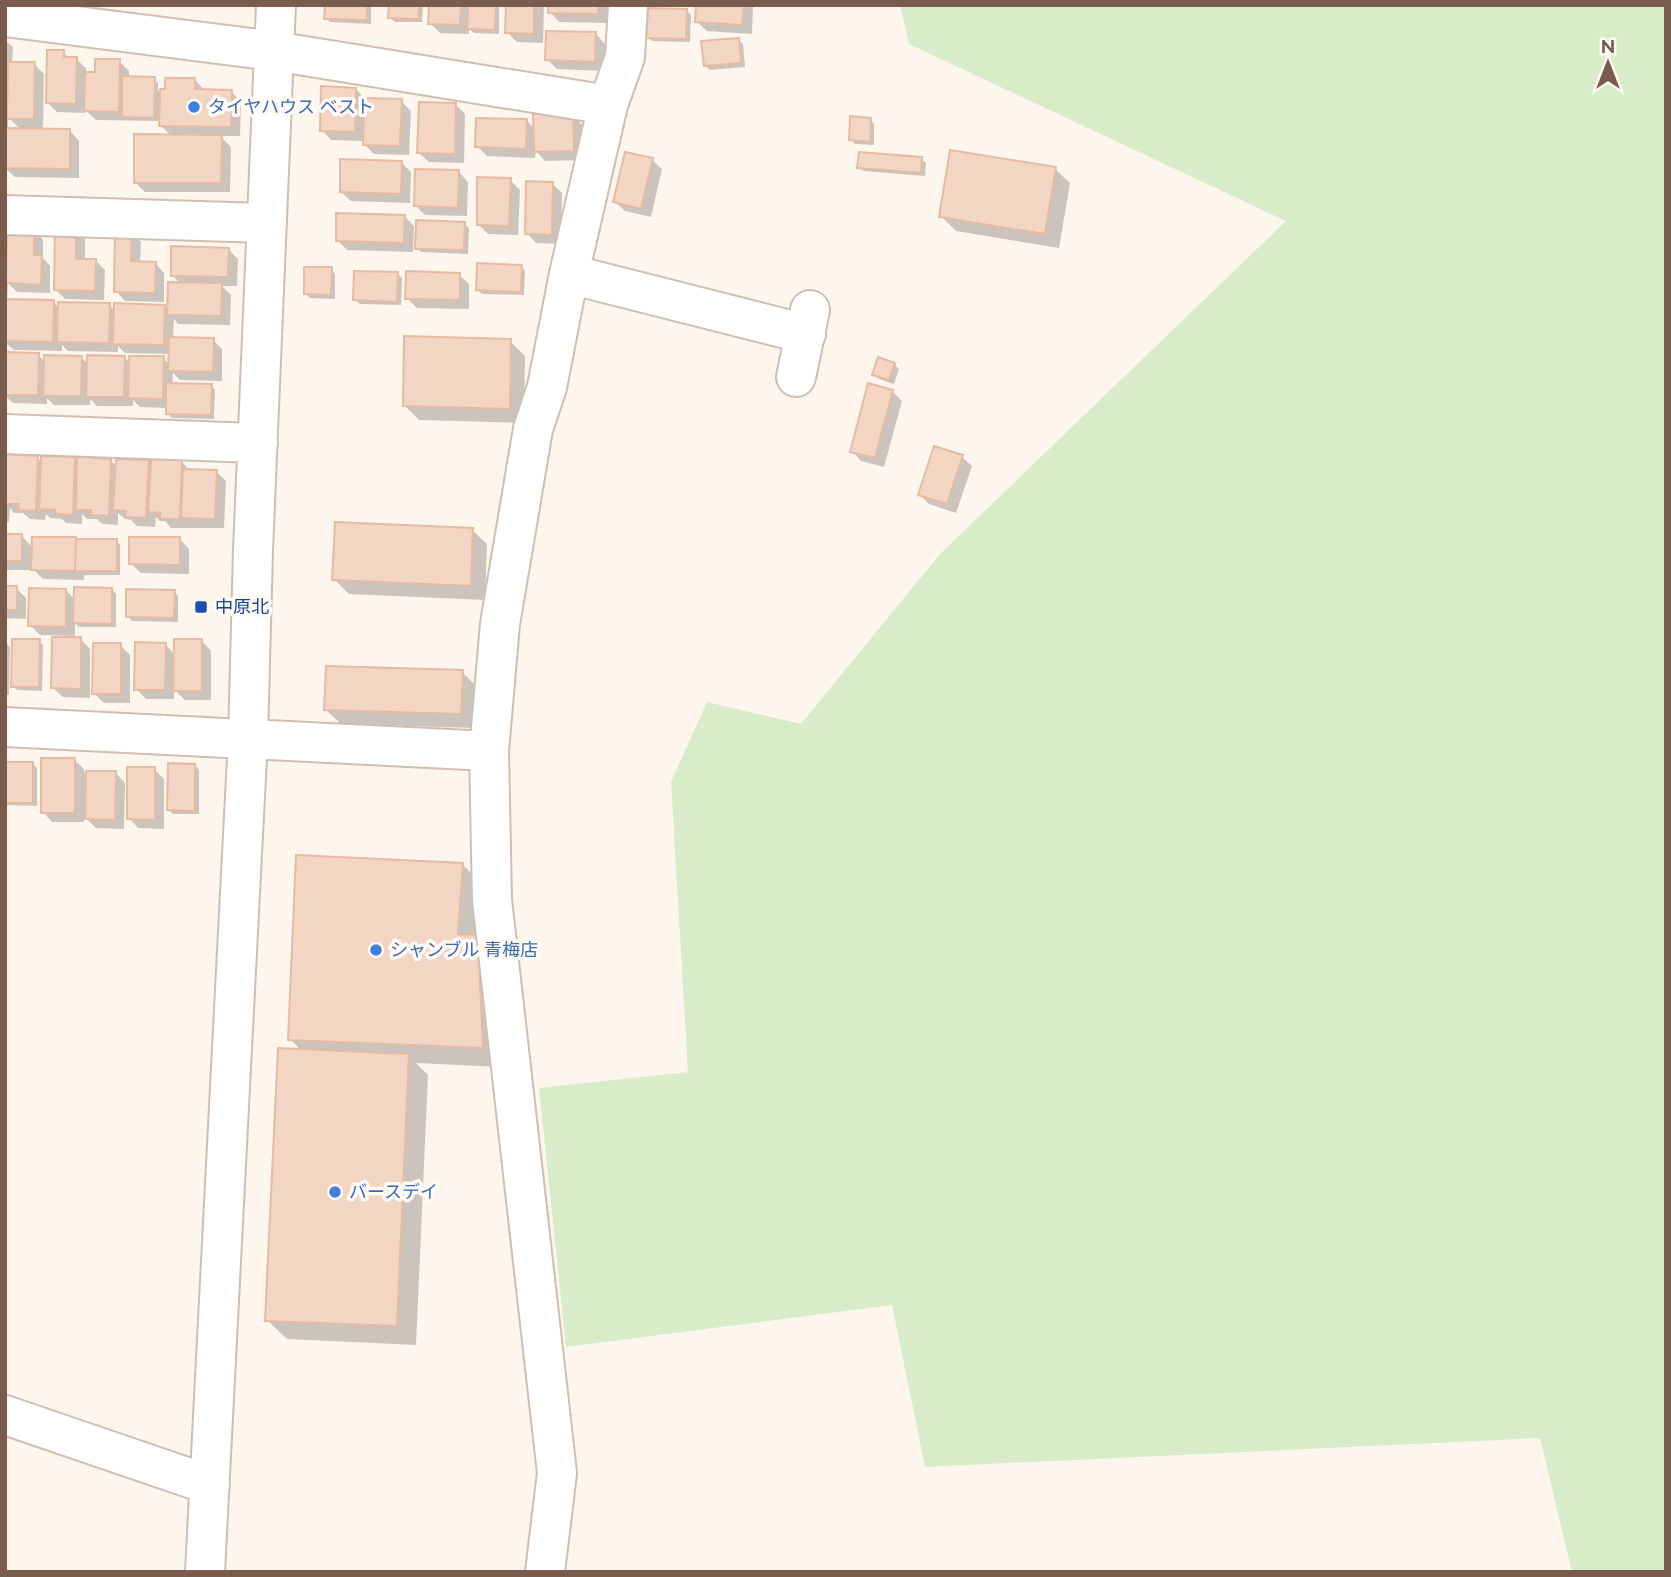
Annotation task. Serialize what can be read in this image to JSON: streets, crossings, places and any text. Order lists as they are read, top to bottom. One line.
{"places":{"other":["タイヤハウス ベスト","シャンブル 青梅店","バースデイ"],"transit":["中原北"]},"north":"top"}
